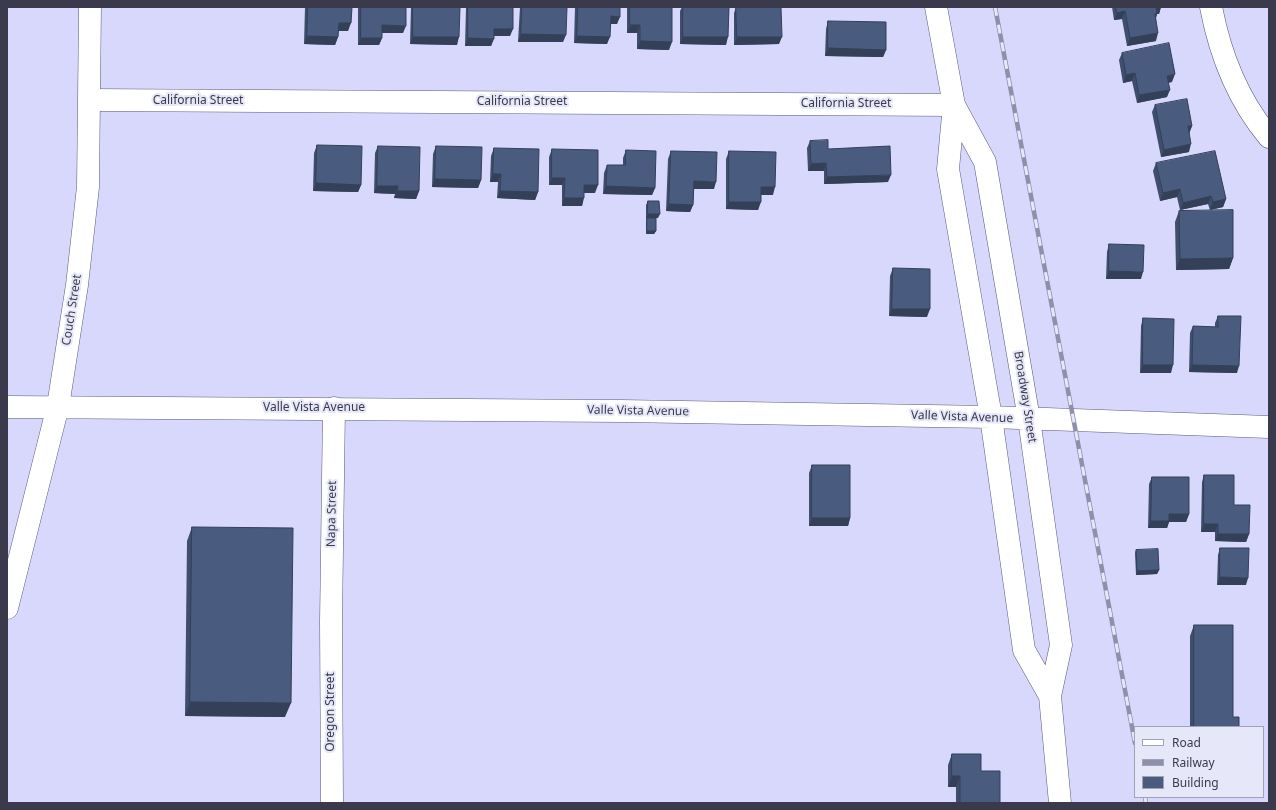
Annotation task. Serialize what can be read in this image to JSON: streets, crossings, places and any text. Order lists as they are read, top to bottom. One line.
{"streets":{"street":["California Street","Couch Street","Broadway Street","Valle Vista Avenue","Napa Street","Oregon Street"]},"crossings":[["California Street","Couch Street"],["California Street","Broadway Street"],["Couch Street","Valle Vista Avenue"],["Broadway Street","Valle Vista Avenue"],["Valle Vista Avenue","Napa Street"],["Napa Street","Oregon Street"]],"legend":["Road","Railway","Building"]}
